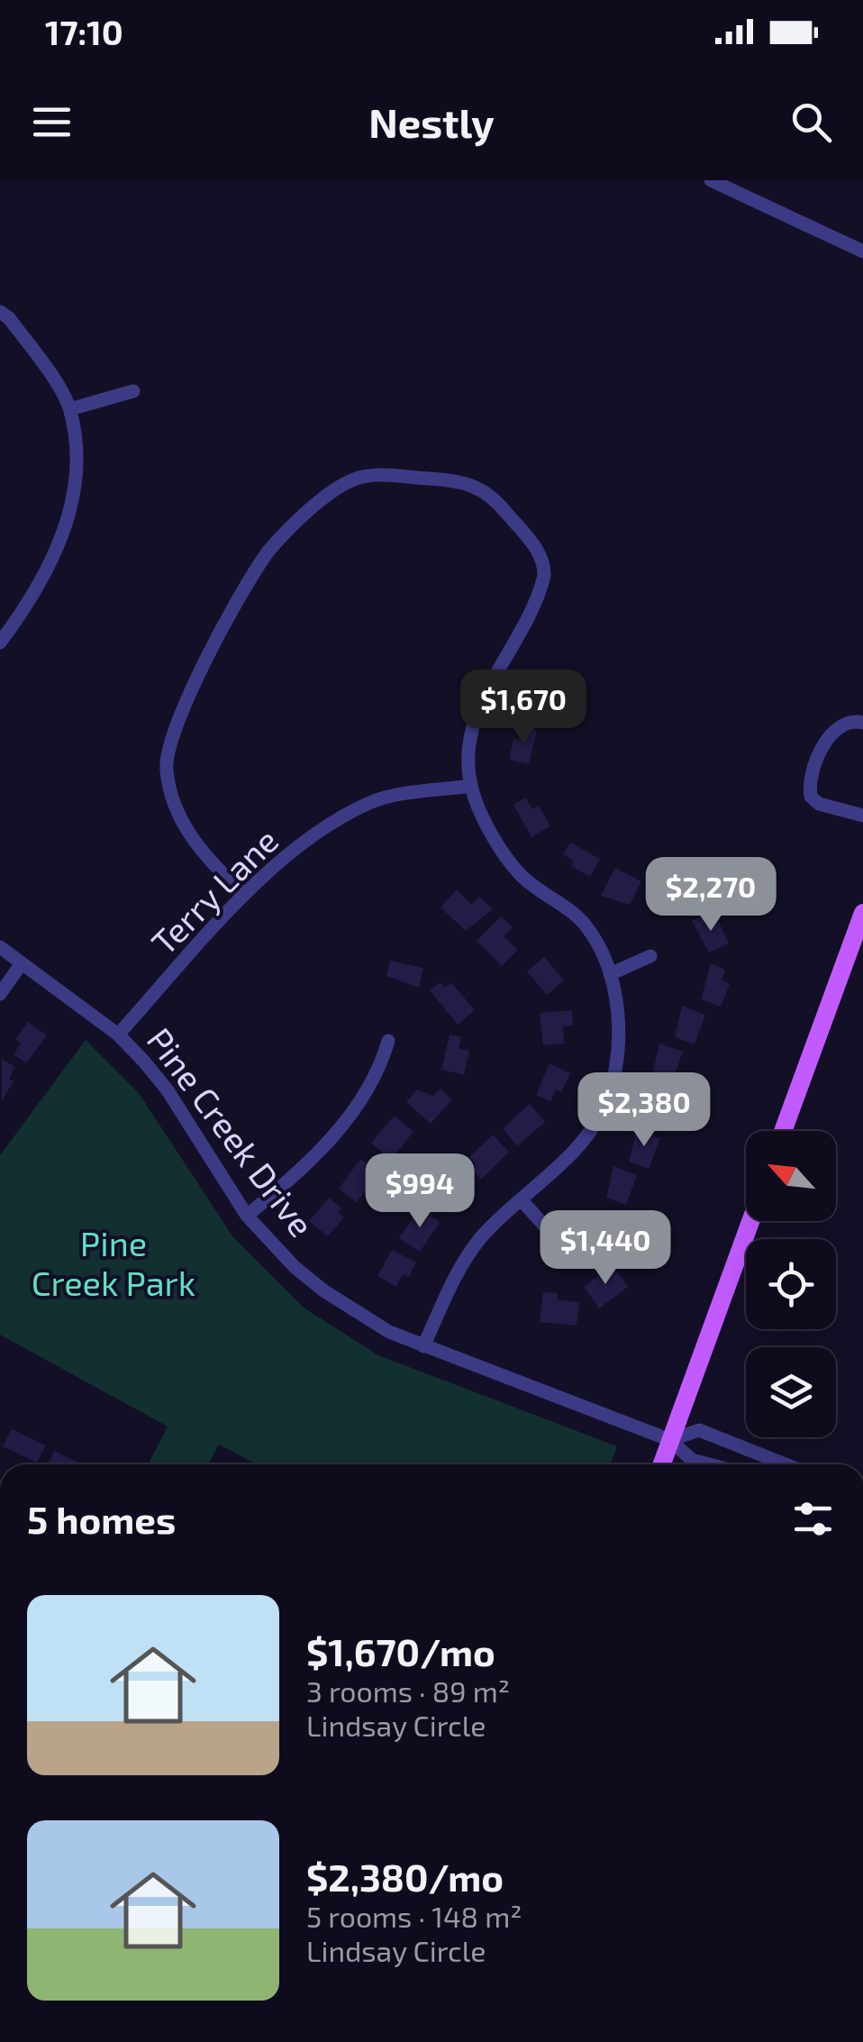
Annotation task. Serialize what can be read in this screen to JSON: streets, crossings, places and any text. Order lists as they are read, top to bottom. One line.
{"streets":{"street":["Terry Lane","Pine Creek Drive"]},"crossings":[["Terry Lane","Pine Creek Drive"]],"parks":["Pine Creek Park"],"north":"top left","page":{"status":"17:10","header":"Nestly","price":["$1,670","$2,270","$2,380","$994","$1,440"],"heading":"5 homes","list":[{"name":"$1,670/mo","note":"3 rooms · 89 m² · Lindsay Circle"},{"name":"$2,380/mo","note":"5 rooms · 148 m² · Lindsay Circle"}]}}
